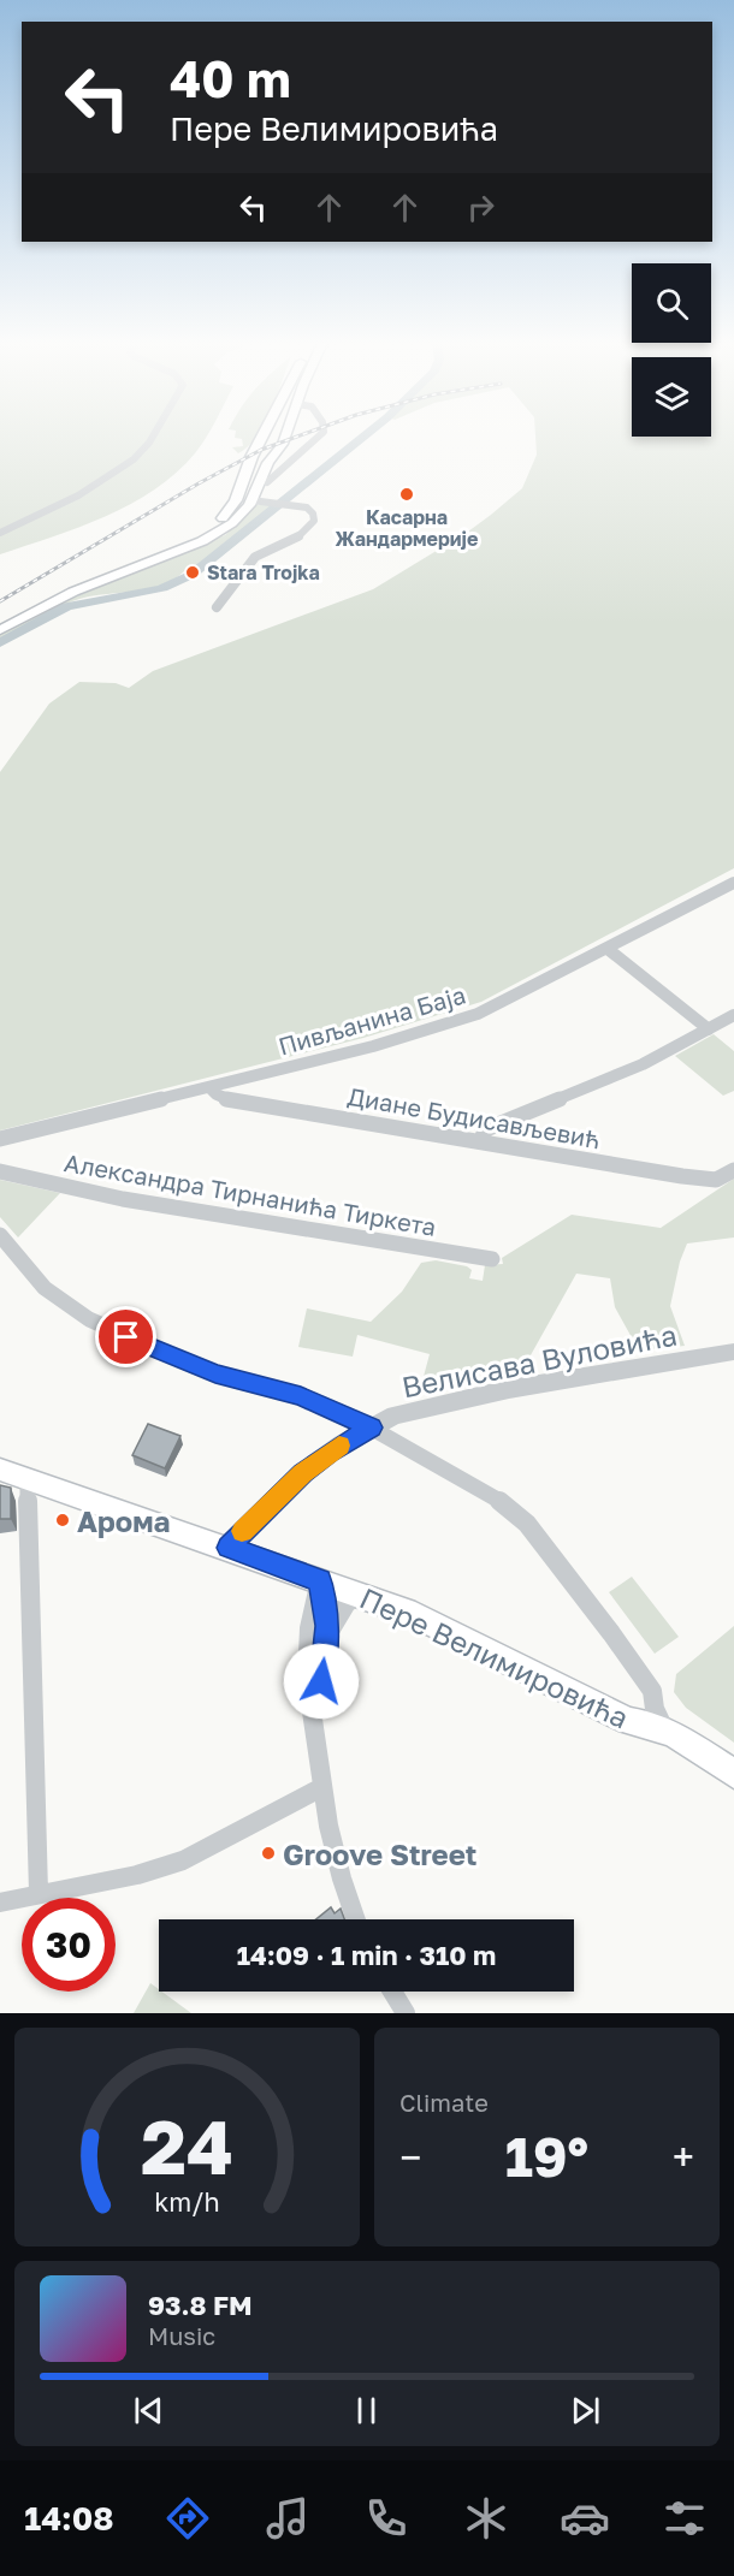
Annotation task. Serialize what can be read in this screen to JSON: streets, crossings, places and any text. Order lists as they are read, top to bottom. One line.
{"streets":{"main road":["Пере Велимировића"],"street":["Пивљанина Баја","Диане Будисављевић","Александра Тирнанића Тиркета","Велисава Вуловића"]},"crossings":[["Пивљанина Баја","Диане Будисављевић"],["Велисава Вуловића","Пере Велимировића"]],"places":["Касарна Жандармерије","Stara Trojka","Арома","Groove Street"],"page":{"turn":["40 m","Пере Велимировића"],"limit":"30","trip":"14:09 · 1 min · 310 m","tile":"Climate","heat":["−","19°","+"],"song":["93.8 FM","Music"],"tabs":"14:08","gauge":["24","km/h"]}}
